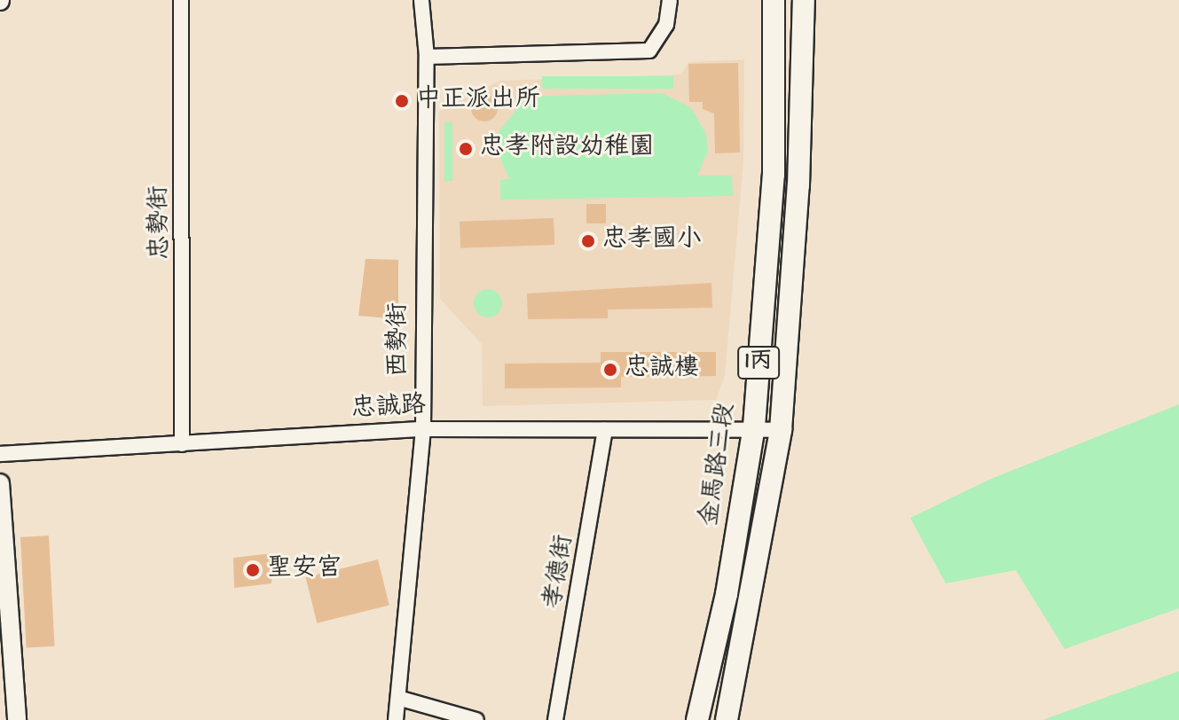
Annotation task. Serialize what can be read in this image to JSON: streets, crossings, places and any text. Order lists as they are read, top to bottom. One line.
{"streets":{"main road":["1丙","金馬路三段"],"street":["忠勢街","西勢街","忠誠路","孝德街"]},"crossings":[["忠勢街","忠誠路"],["西勢街","忠誠路"],["1丙","忠誠路"],["忠誠路","金馬路三段"],["忠誠路","孝德街"]],"places":["中正派出所","忠孝附設幼稚園","忠孝國小","忠誠樓","聖安宮"]}
